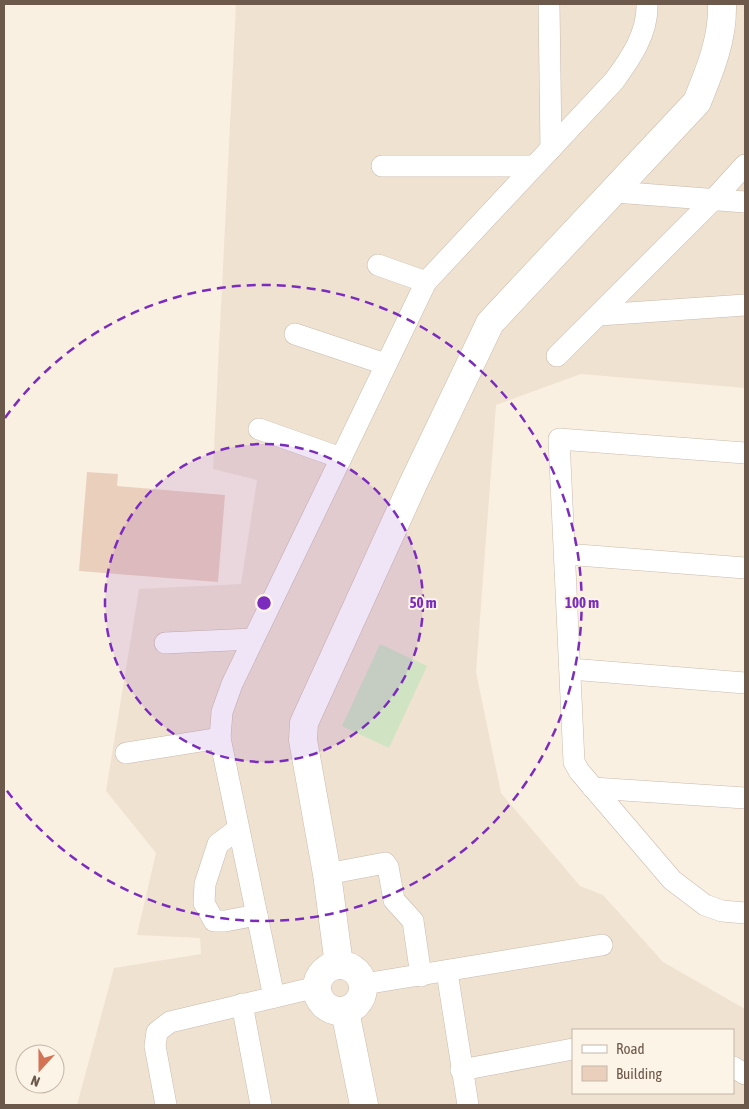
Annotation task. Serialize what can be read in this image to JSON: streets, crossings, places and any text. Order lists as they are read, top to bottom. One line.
{"legend":["Road","Building"],"north":"bottom","rings":["50 m","100 m"]}
